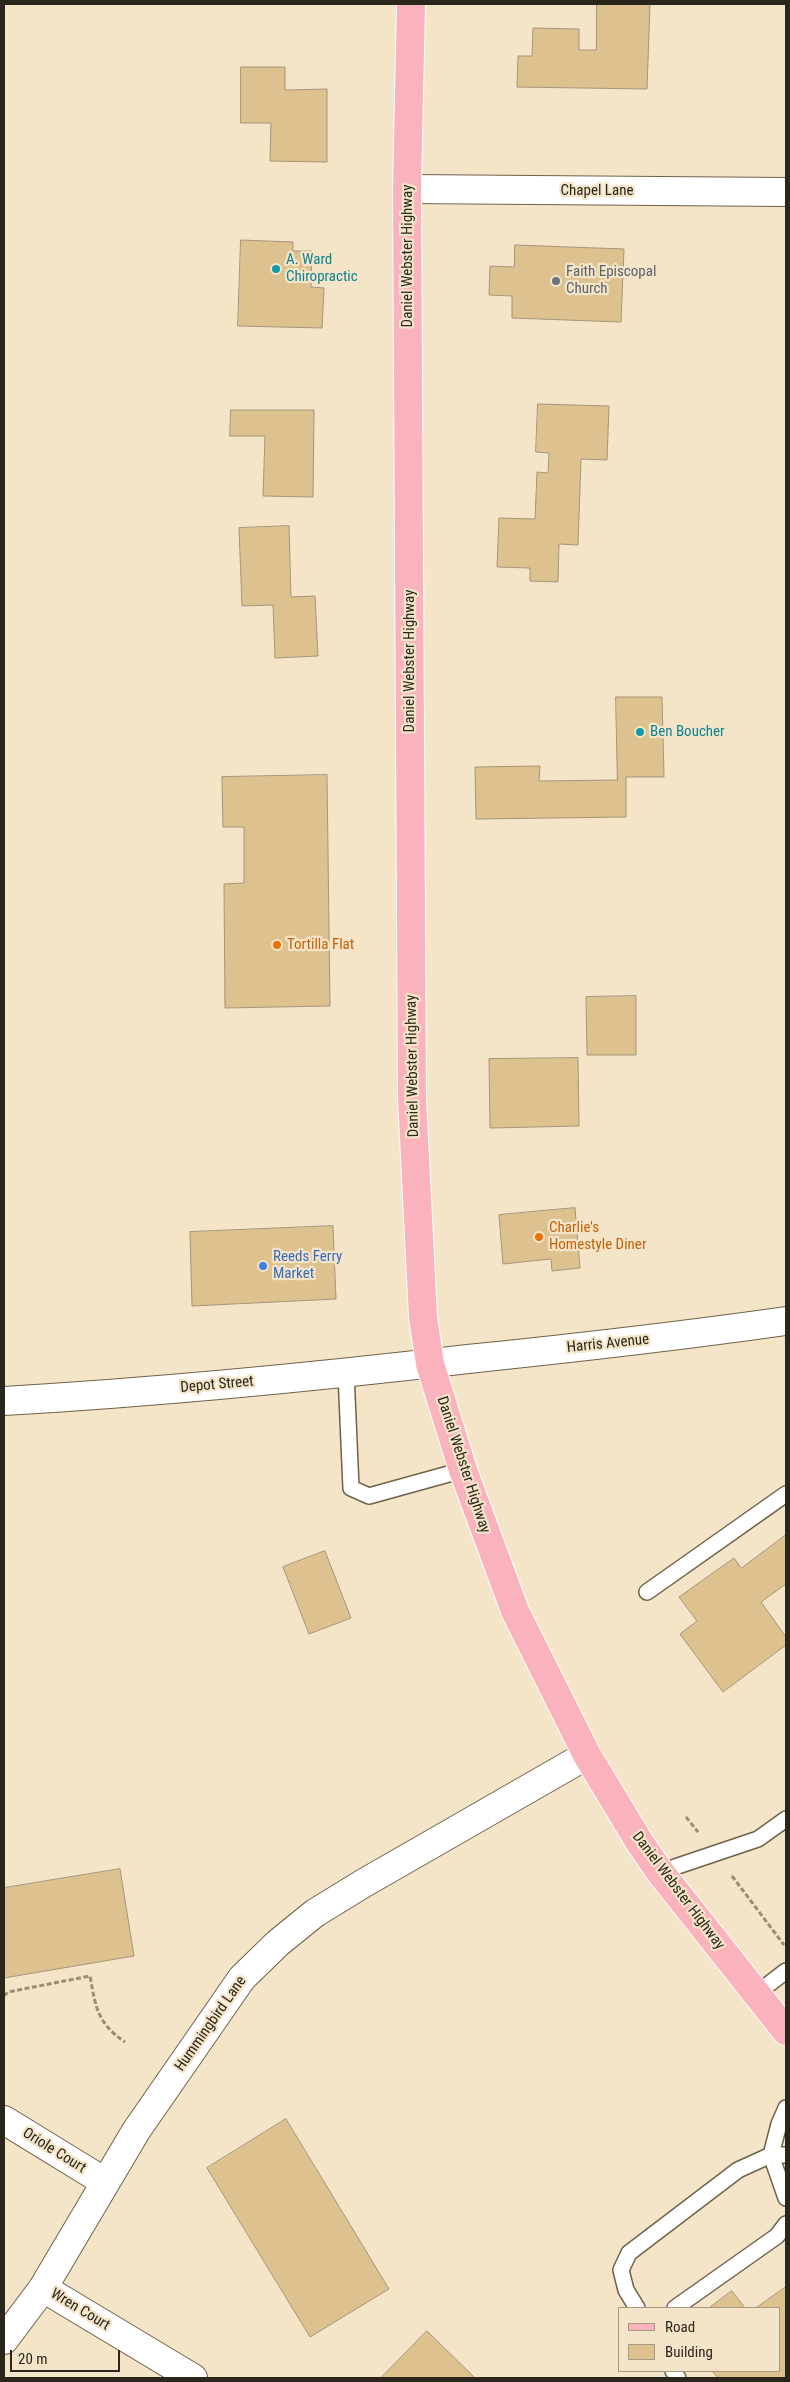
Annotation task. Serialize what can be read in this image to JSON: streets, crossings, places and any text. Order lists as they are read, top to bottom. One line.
{"streets":{"main road":["Daniel Webster Highway"],"street":["Chapel Lane","Harris Avenue","Depot Street","Hummingbird Lane","Oriole Court","Wren Court"]},"crossings":[["Chapel Lane","Daniel Webster Highway"],["Daniel Webster Highway","Harris Avenue"],["Daniel Webster Highway","Depot Street"],["Daniel Webster Highway","Hummingbird Lane"],["Harris Avenue","Depot Street"],["Hummingbird Lane","Oriole Court"],["Hummingbird Lane","Wren Court"]],"places":["A. Ward Chiropractic","Faith Episcopal Church","Ben Boucher","Tortilla Flat","Charlie's Homestyle Diner","Reeds Ferry Market"],"legend":["Road","Building"],"scale_bar":"20 m"}
